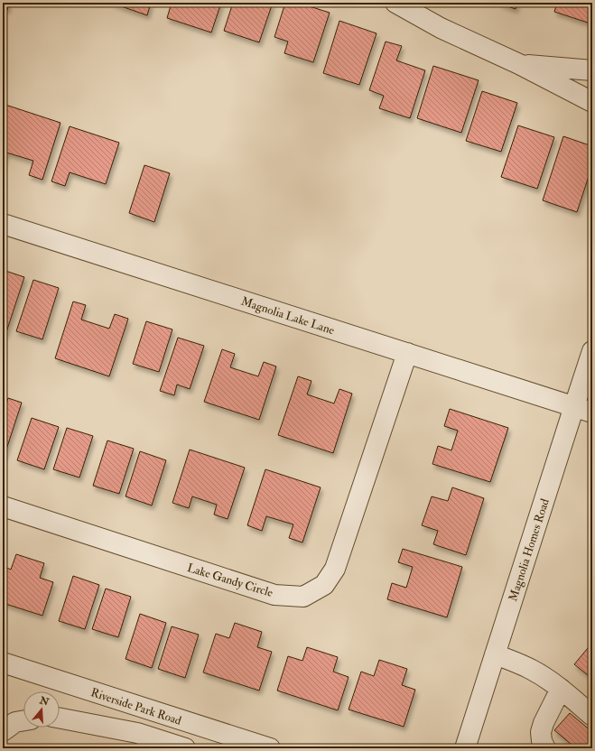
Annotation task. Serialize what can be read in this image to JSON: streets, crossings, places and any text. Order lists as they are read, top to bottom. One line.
{"streets":{"street":["Magnolia Lake Lane","Magnolia Homes Road","Lake Gandy Circle","Riverside Park Road"]},"crossings":[["Magnolia Lake Lane","Magnolia Homes Road"],["Magnolia Lake Lane","Lake Gandy Circle"]],"north":"top"}
